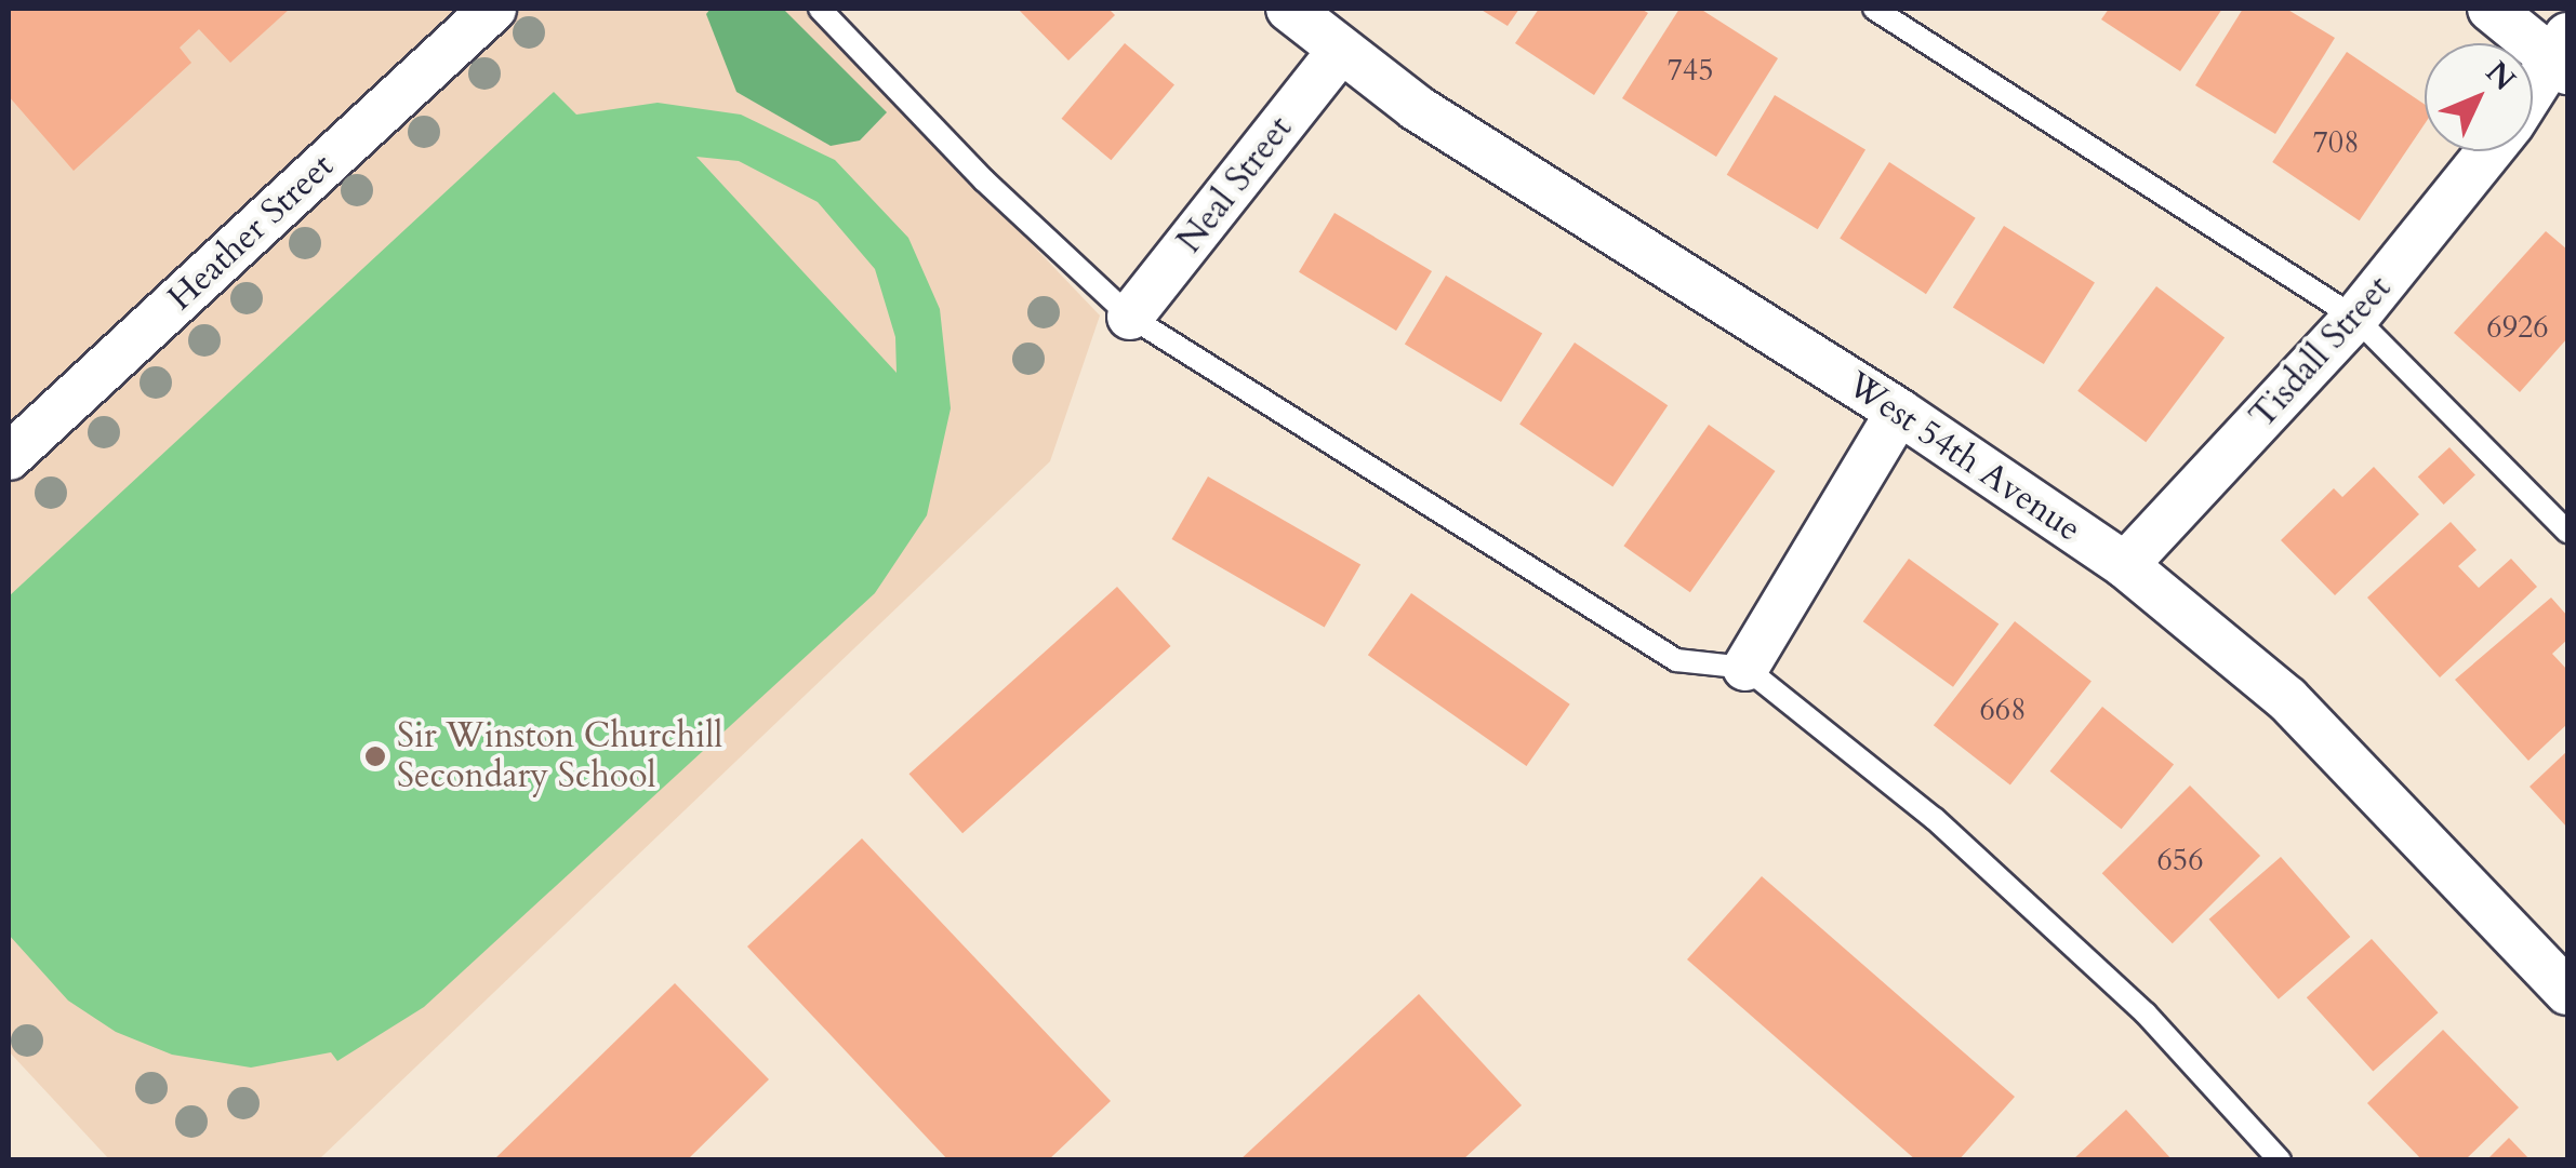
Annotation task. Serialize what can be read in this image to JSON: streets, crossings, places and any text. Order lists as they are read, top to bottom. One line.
{"streets":{"street":["Neal Street","Heather Street","Tisdall Street","West 54th Avenue"]},"crossings":[["Neal Street","West 54th Avenue"],["Tisdall Street","West 54th Avenue"]],"places":["Sir Winston Churchill Secondary School"],"house_numbers":["745","708","6926","668","656"],"north":"top right"}
